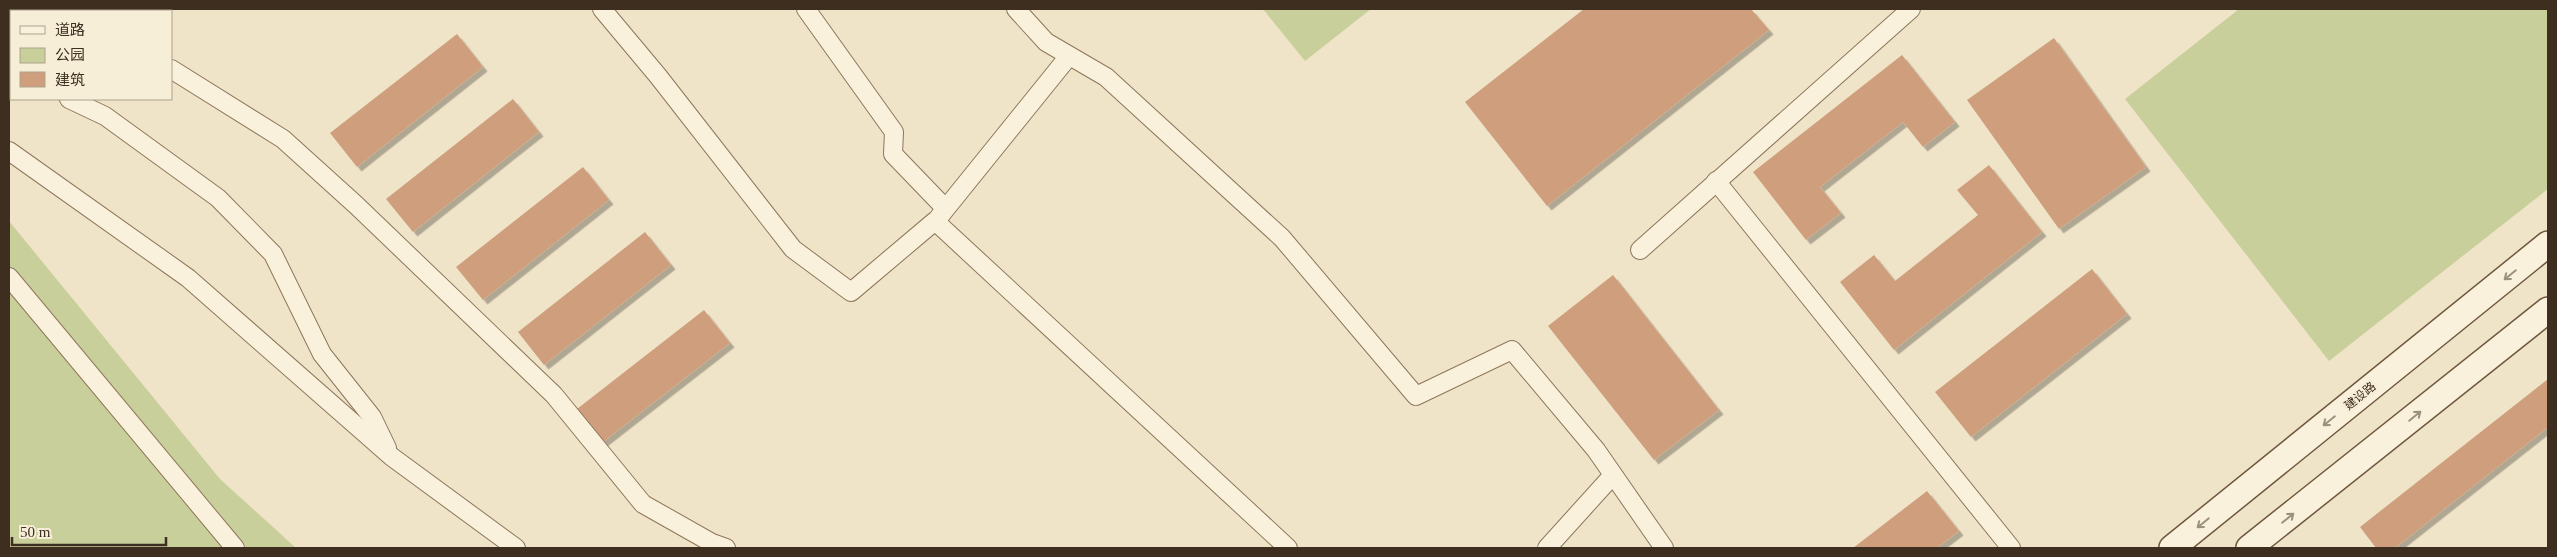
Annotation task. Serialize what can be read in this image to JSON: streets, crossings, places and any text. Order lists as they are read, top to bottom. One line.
{"streets":{"street":["建设路"]},"legend":["道路","公园","建筑"],"scale_bar":"50 m"}
